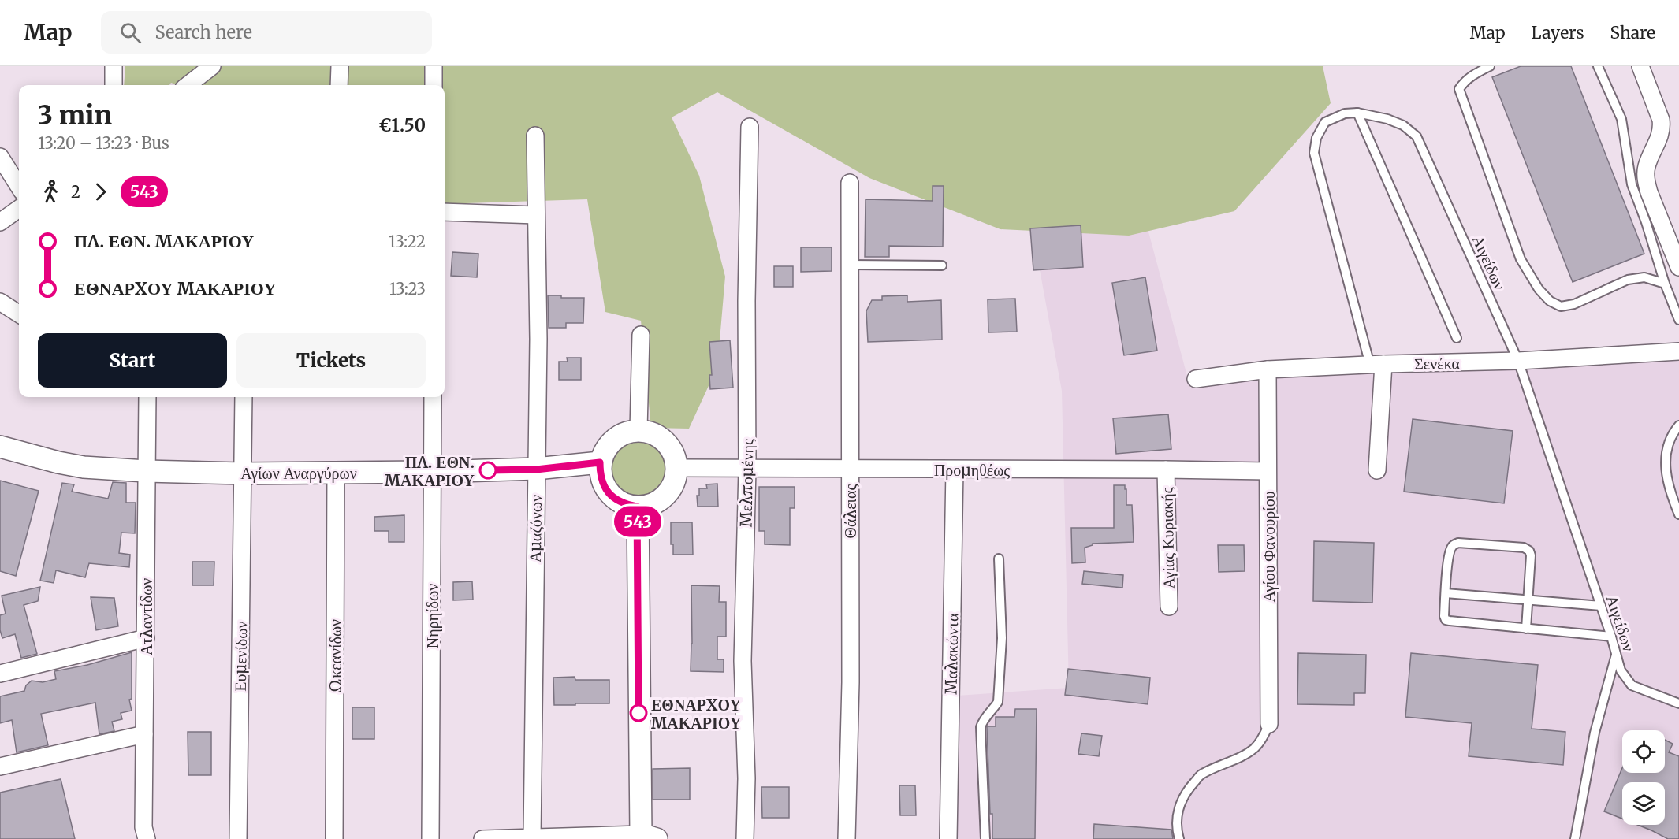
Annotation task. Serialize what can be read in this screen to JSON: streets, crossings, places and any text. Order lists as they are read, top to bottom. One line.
{"streets":{"street":["Σενέκα","Προμηθέως","Αγίων Αναργύρων","Μελπομένης","Θάλειας","Αμαζόνων","Αγίας Κυριακής","Αγίου Φανουρίου","Νηρηίδων","Ατλαντίδων","Μαλακώντα","Ευμενίδων","Ωκεανίδων"],"lane":["Αιγείδων"]},"crossings":[["Αιγείδων","Σενέκα"],["Σενέκα","Αγίου Φανουρίου"],["Προμηθέως","Αγίων Αναργύρων"],["Προμηθέως","Μελπομένης"],["Προμηθέως","Θάλειας"],["Προμηθέως","Αγίας Κυριακής"],["Προμηθέως","Αγίου Φανουρίου"],["Προμηθέως","Μαλακώντα"],["Αγίων Αναργύρων","Αμαζόνων"],["Αγίων Αναργύρων","Νηρηίδων"],["Αγίων Αναργύρων","Ατλαντίδων"],["Αγίων Αναργύρων","Ευμενίδων"],["Αγίων Αναργύρων","Ωκεανίδων"]],"places":["ΠΛ. ΕΘΝ. ΜΑΚΑΡΙΟΥ","ΕΘΝΑΡΧΟΥ ΜΑΚΑΡΙΟΥ"],"lines":["bus line 543"],"page":{"header":"Map","search":"Search here","nav":["Map","Layers","Share"],"on_map":"543","heading":["3 min","13:20 – 13:23 · Bus","€1.50"],"legs":["2","543"],"list":[{"name":"ΠΛ. ΕΘΝ. ΜΑΚΑΡΙΟΥ","value":"13:22"},{"name":"ΕΘΝΑΡΧΟΥ ΜΑΚΑΡΙΟΥ","value":"13:23"}],"buttons":["Start","Tickets"]}}
